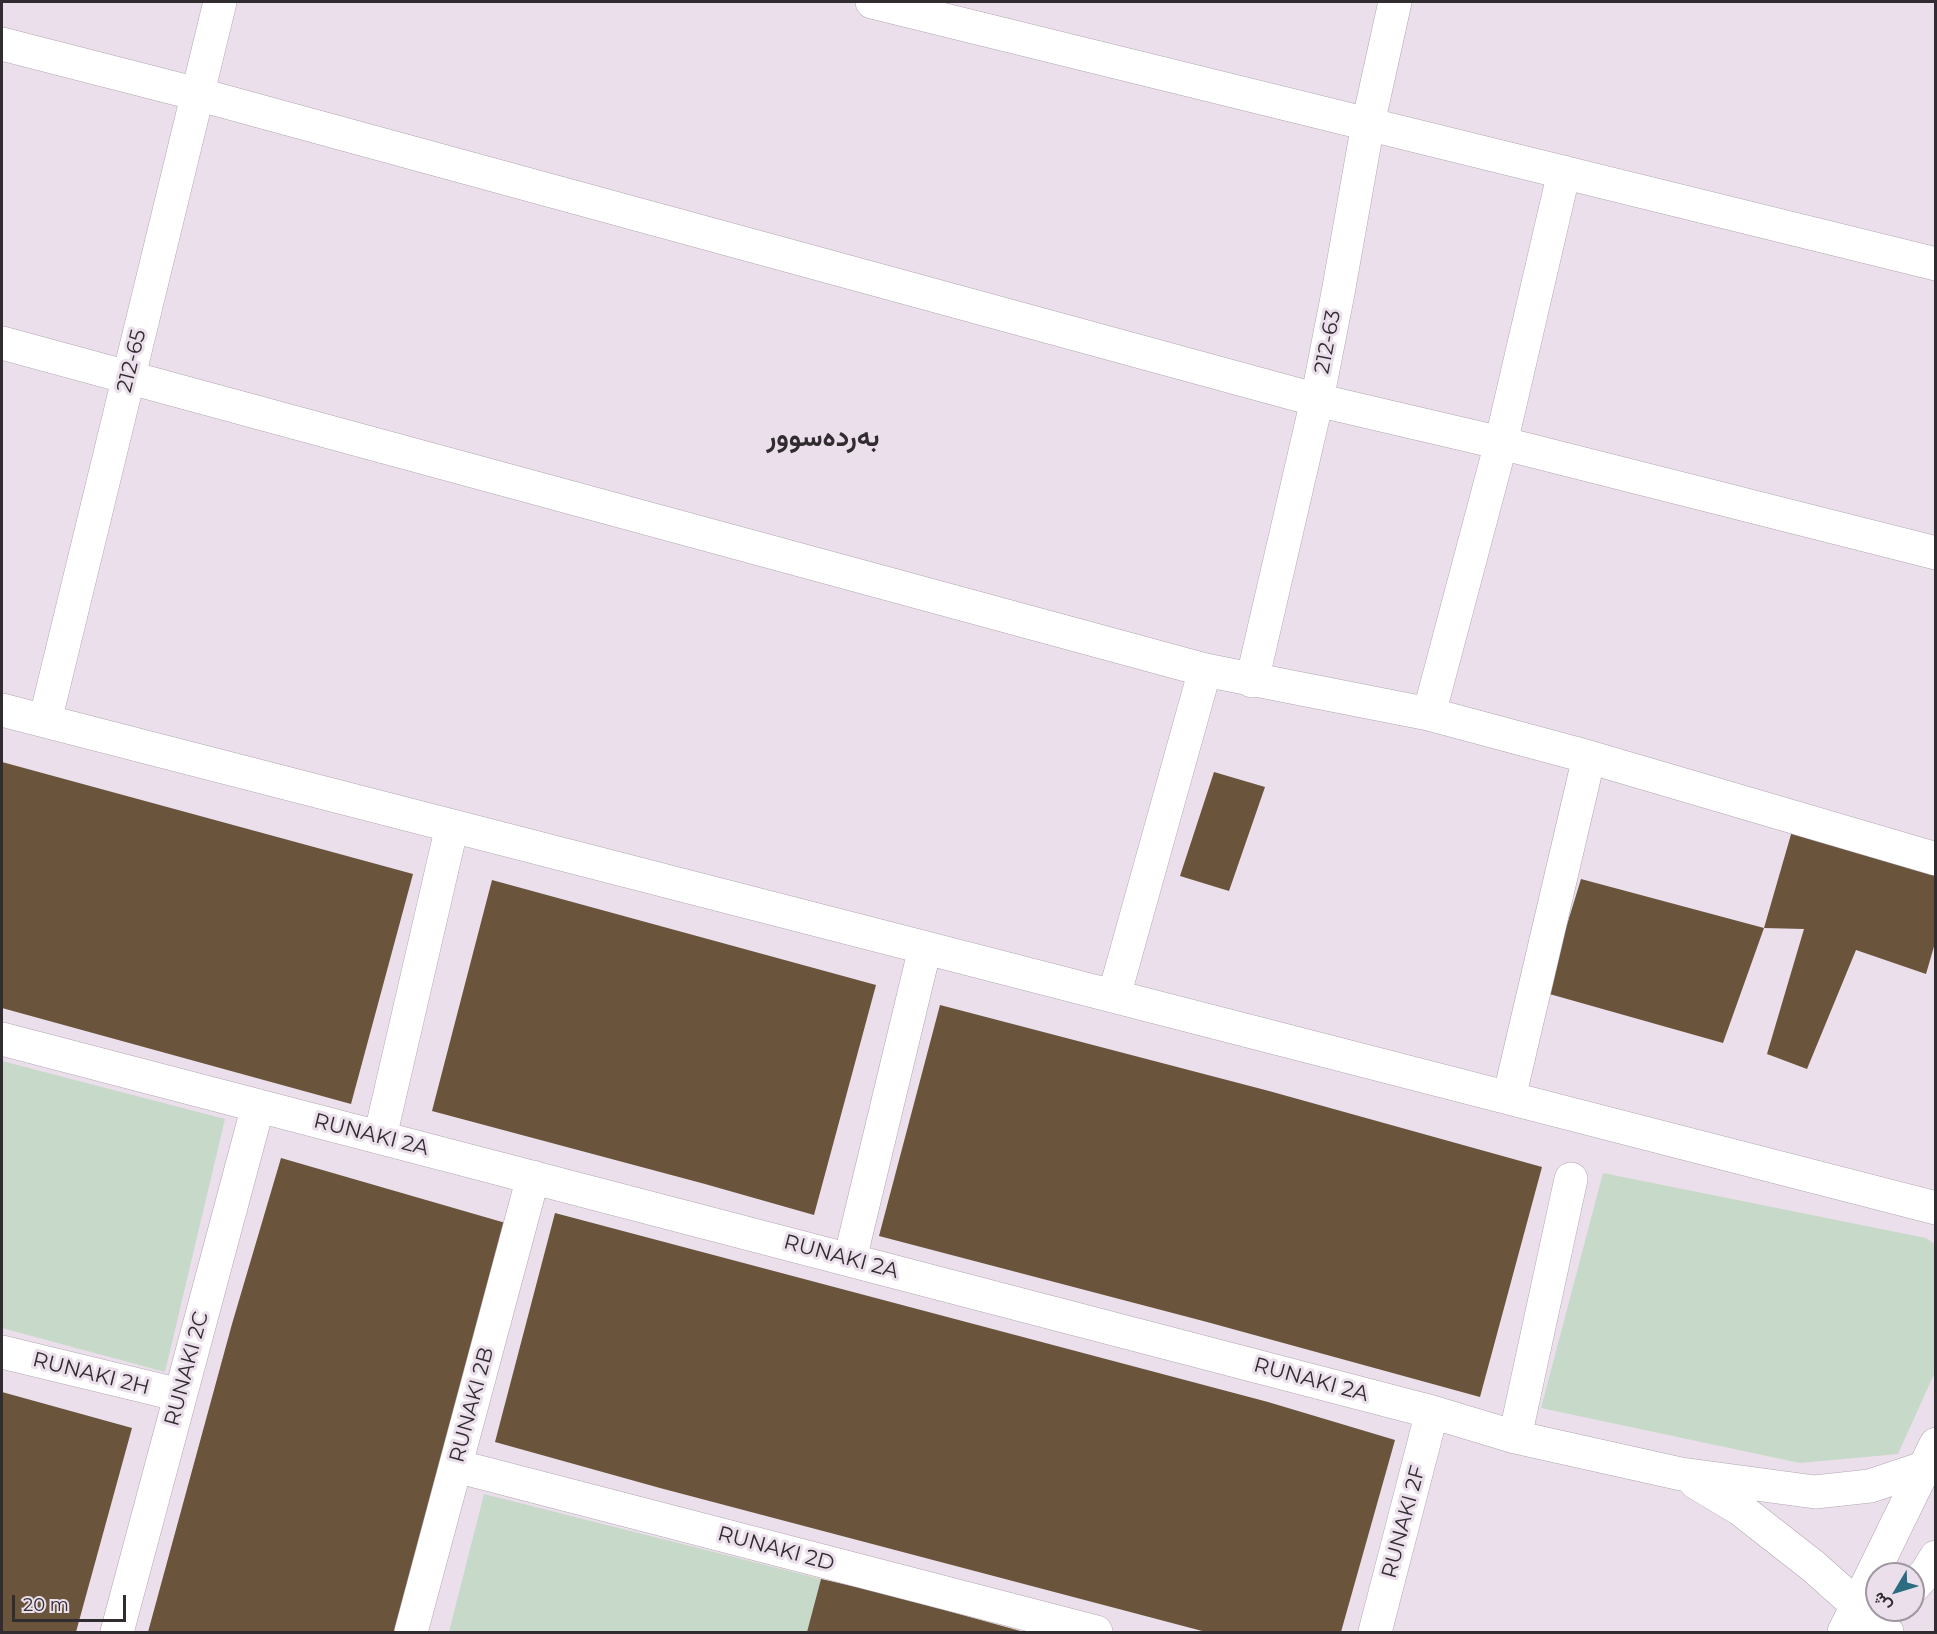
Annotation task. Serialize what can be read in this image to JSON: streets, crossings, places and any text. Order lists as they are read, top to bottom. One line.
{"streets":{"street":["212-63","212-65","RUNAKI 2A","RUNAKI 2C","RUNAKI 2H","RUNAKI 2B","RUNAKI 2F","RUNAKI 2D"]},"crossings":[["RUNAKI 2A","RUNAKI 2C"],["RUNAKI 2A","RUNAKI 2B"],["RUNAKI 2A","RUNAKI 2F"],["RUNAKI 2C","RUNAKI 2H"],["RUNAKI 2B","RUNAKI 2D"]],"districts":["بەردەسوور"],"scale_bar":"20 m","north":"bottom left"}
